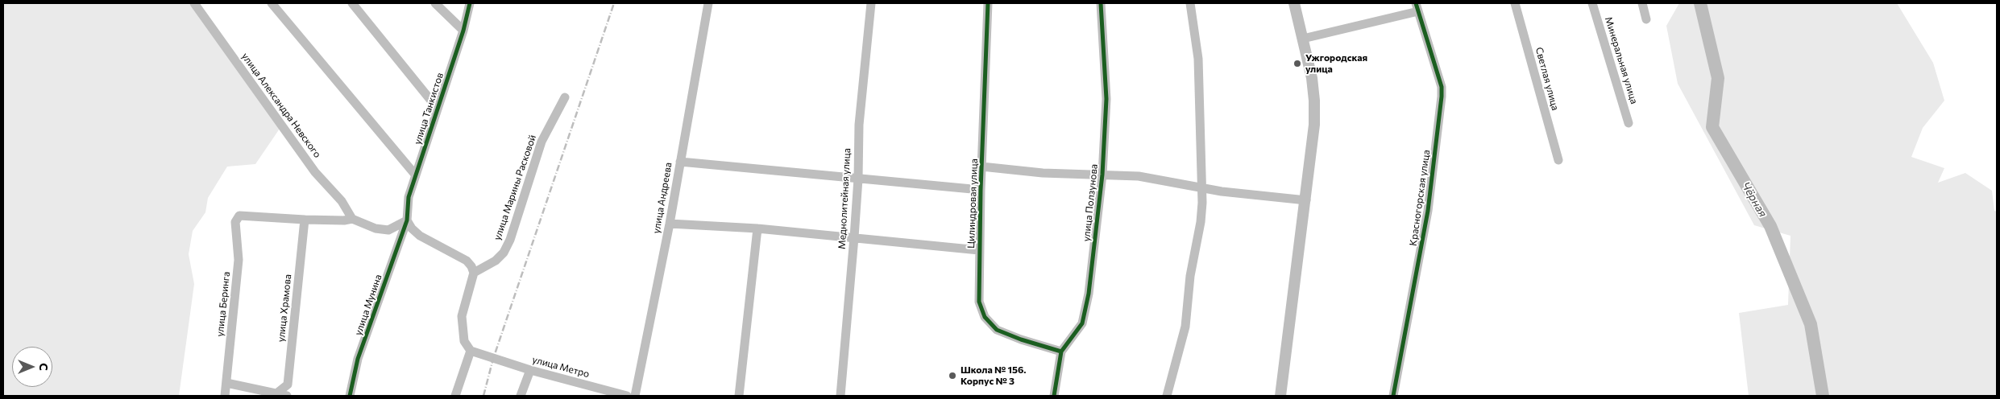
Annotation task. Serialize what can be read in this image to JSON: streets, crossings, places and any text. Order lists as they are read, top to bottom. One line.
{"streets":{"street":["Минеральная улица","Светлая улица","улица Александра Невского","улица Танкистов","улица Марины Расковой","улица Андреева","Красногорская улица","Меднолитейная улица","улица Ползунова","Цилиндровая улица","улица Беринга","улица Мунина","улица Храмова","улица Метро"]},"crossings":[["улица Танкистов","улица Мунина"],["улица Ползунова","Цилиндровая улица"],["улица Беринга","улица Храмова"]],"water":["Чёрная"],"places":["Ужгородская улица","Школа № 156. Корпус № 3"],"north":"right"}
